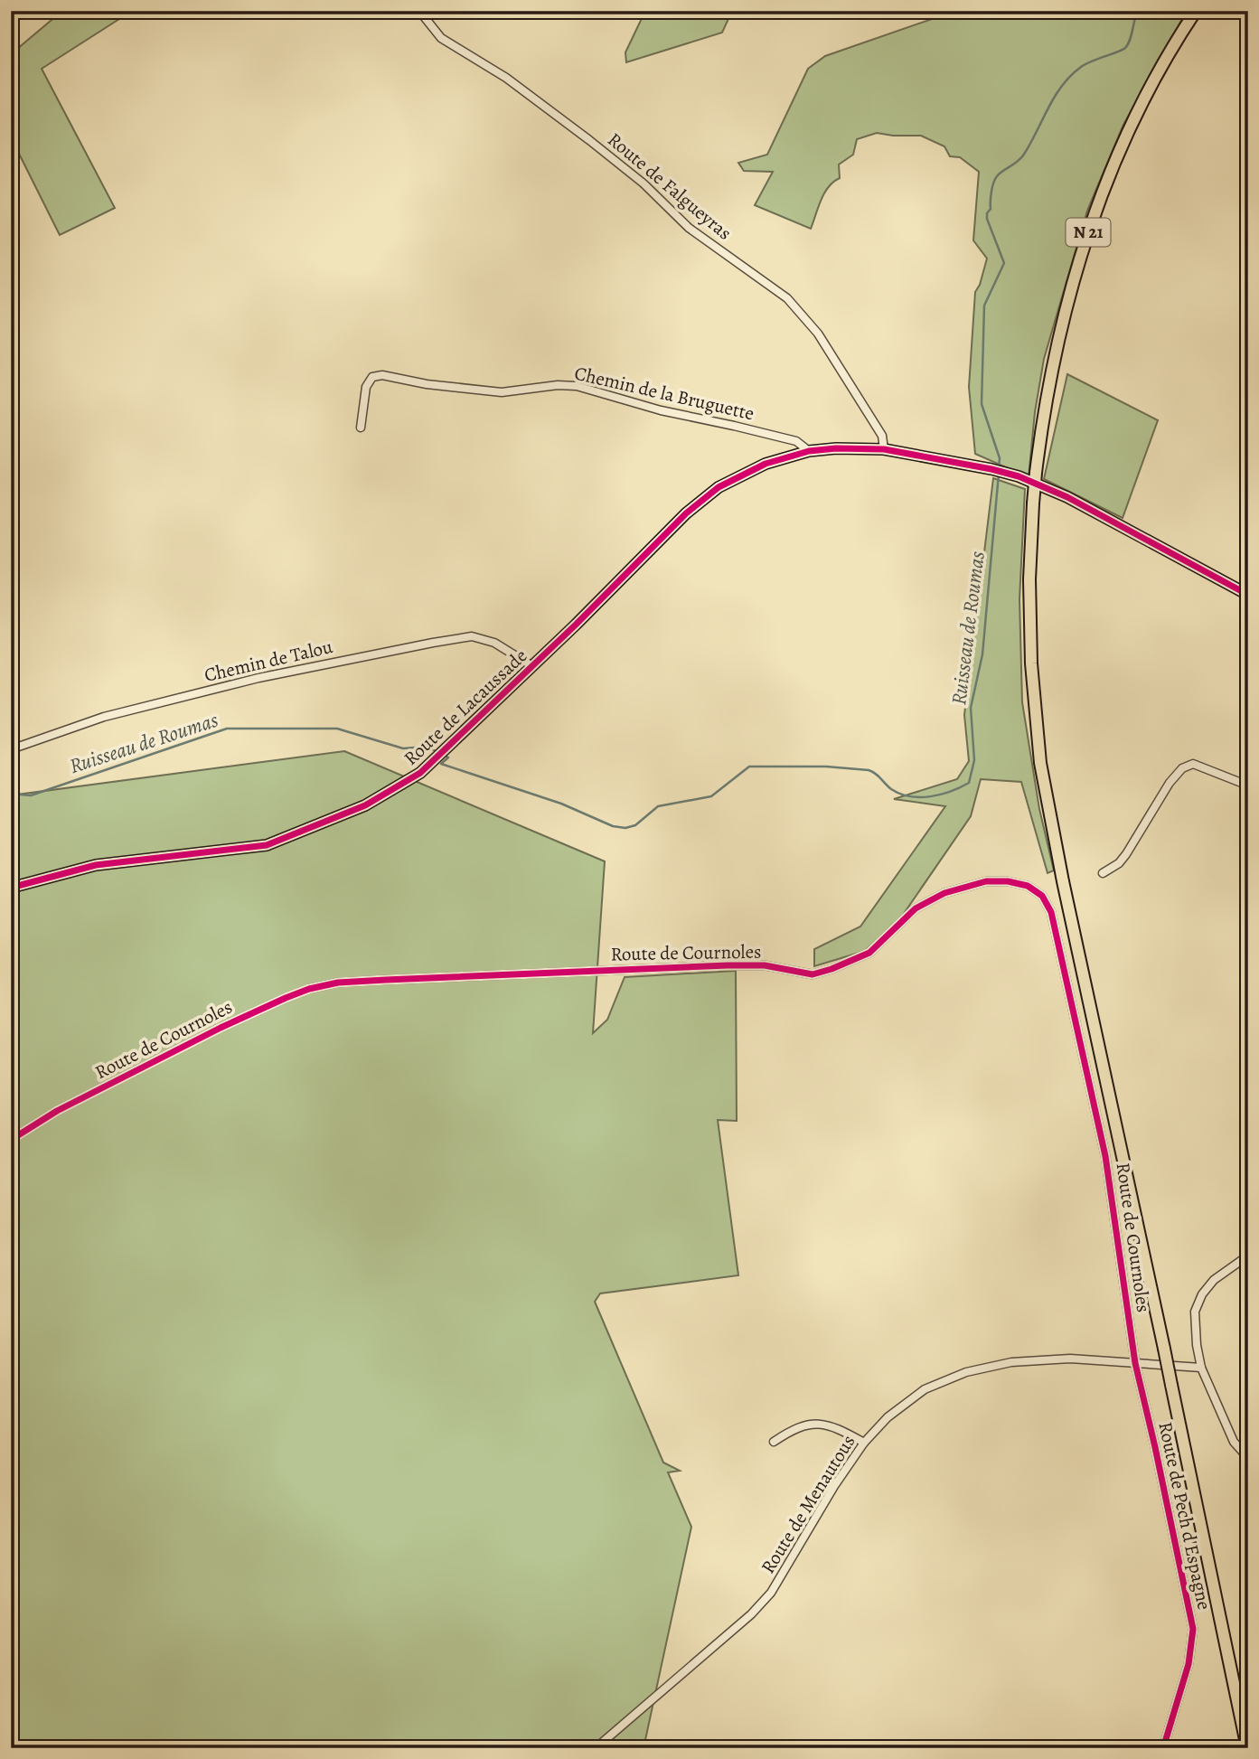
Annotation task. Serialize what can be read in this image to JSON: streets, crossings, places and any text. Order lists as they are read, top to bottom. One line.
{"streets":{"main road":["N 21"],"street":["Route de Falgueyras","Chemin de la Bruguette","Chemin de Talou","Route de Lacaussade","Route de Cournoles","Route de Menautous","Route de Pech d'Espagne"]},"crossings":[["Route de Falgueyras","Route de Lacaussade"],["Chemin de la Bruguette","Route de Lacaussade"],["Chemin de Talou","Route de Lacaussade"],["Route de Cournoles","Route de Menautous"],["Route de Cournoles","Route de Pech d'Espagne"],["Route de Menautous","Route de Pech d'Espagne"]],"water":["Ruisseau de Roumas"]}
